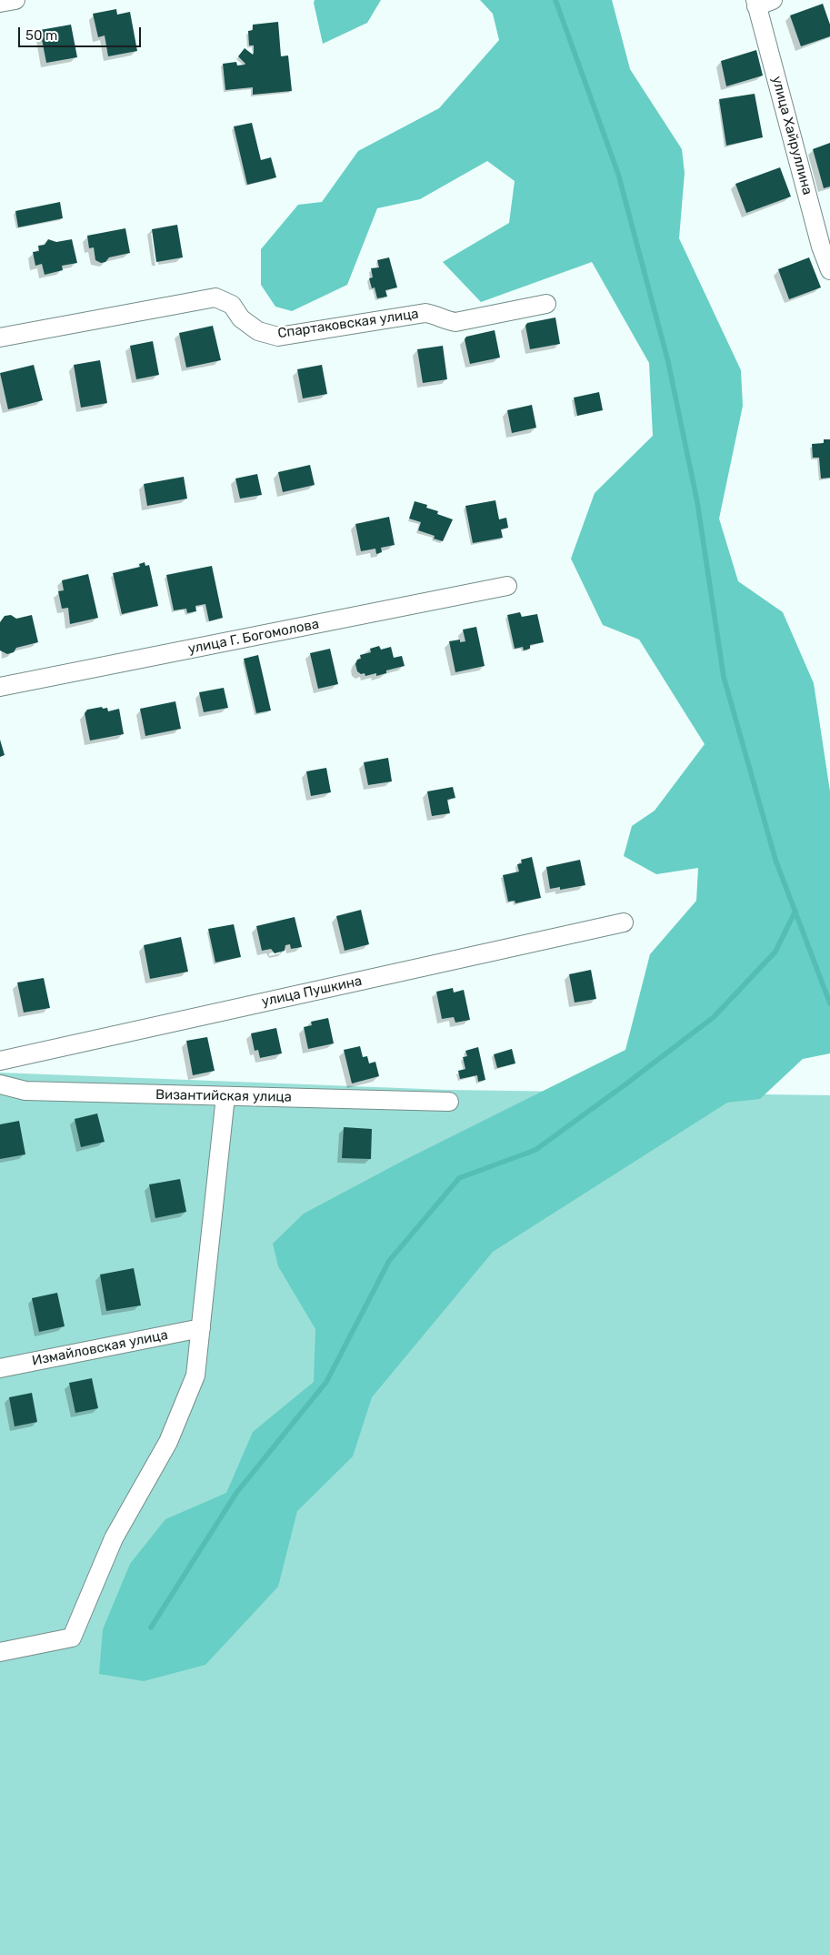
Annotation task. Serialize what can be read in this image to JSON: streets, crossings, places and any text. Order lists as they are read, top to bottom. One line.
{"streets":{"street":["улица Хайруллина","Спартаковская улица","улица Г. Богомолова","улица Пушкина","Византийская улица","Измайловская улица"]},"scale_bar":"50 m"}
